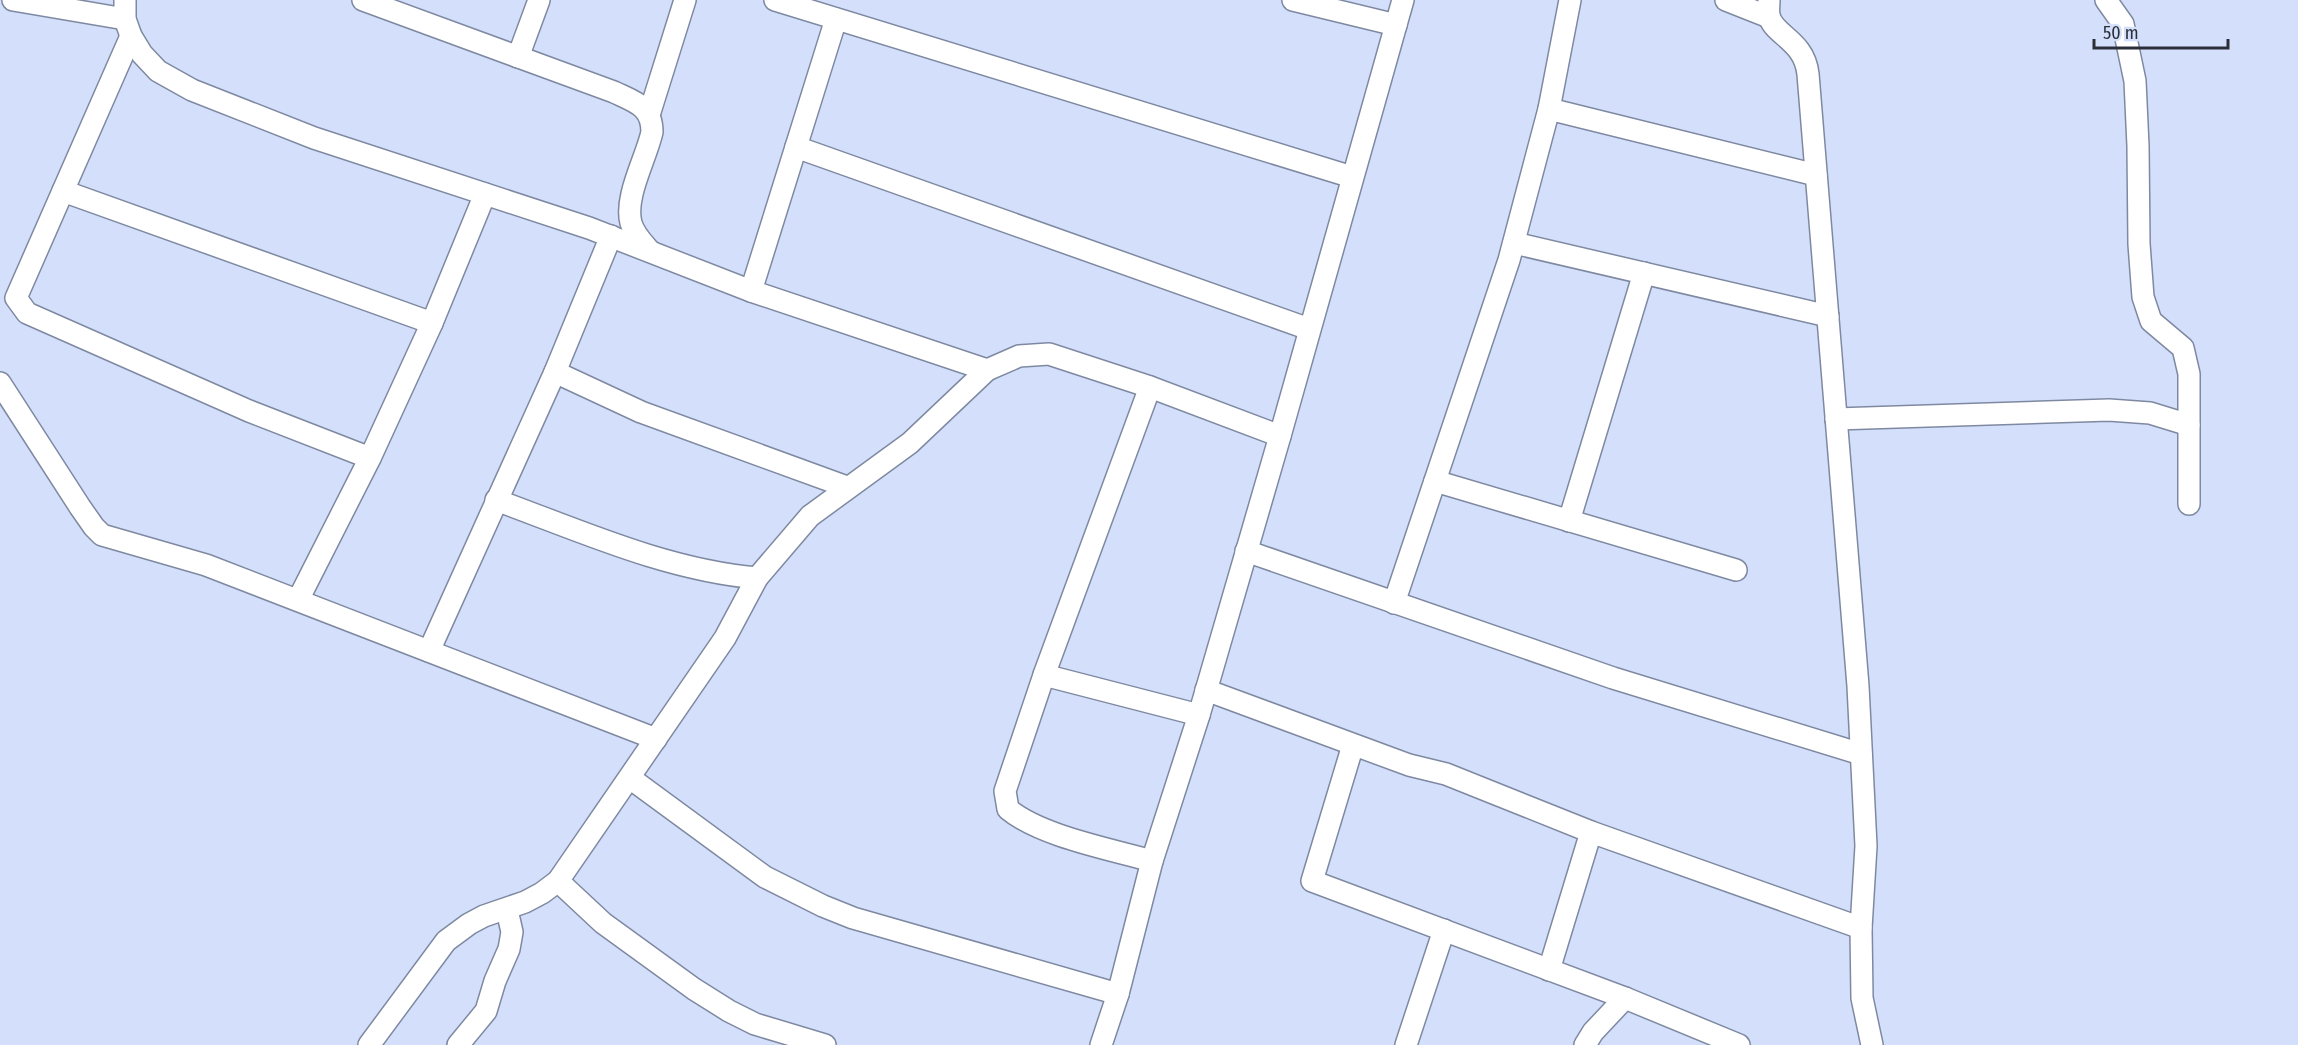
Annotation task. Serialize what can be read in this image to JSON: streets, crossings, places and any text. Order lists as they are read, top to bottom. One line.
{"scale_bar":"50 m"}
